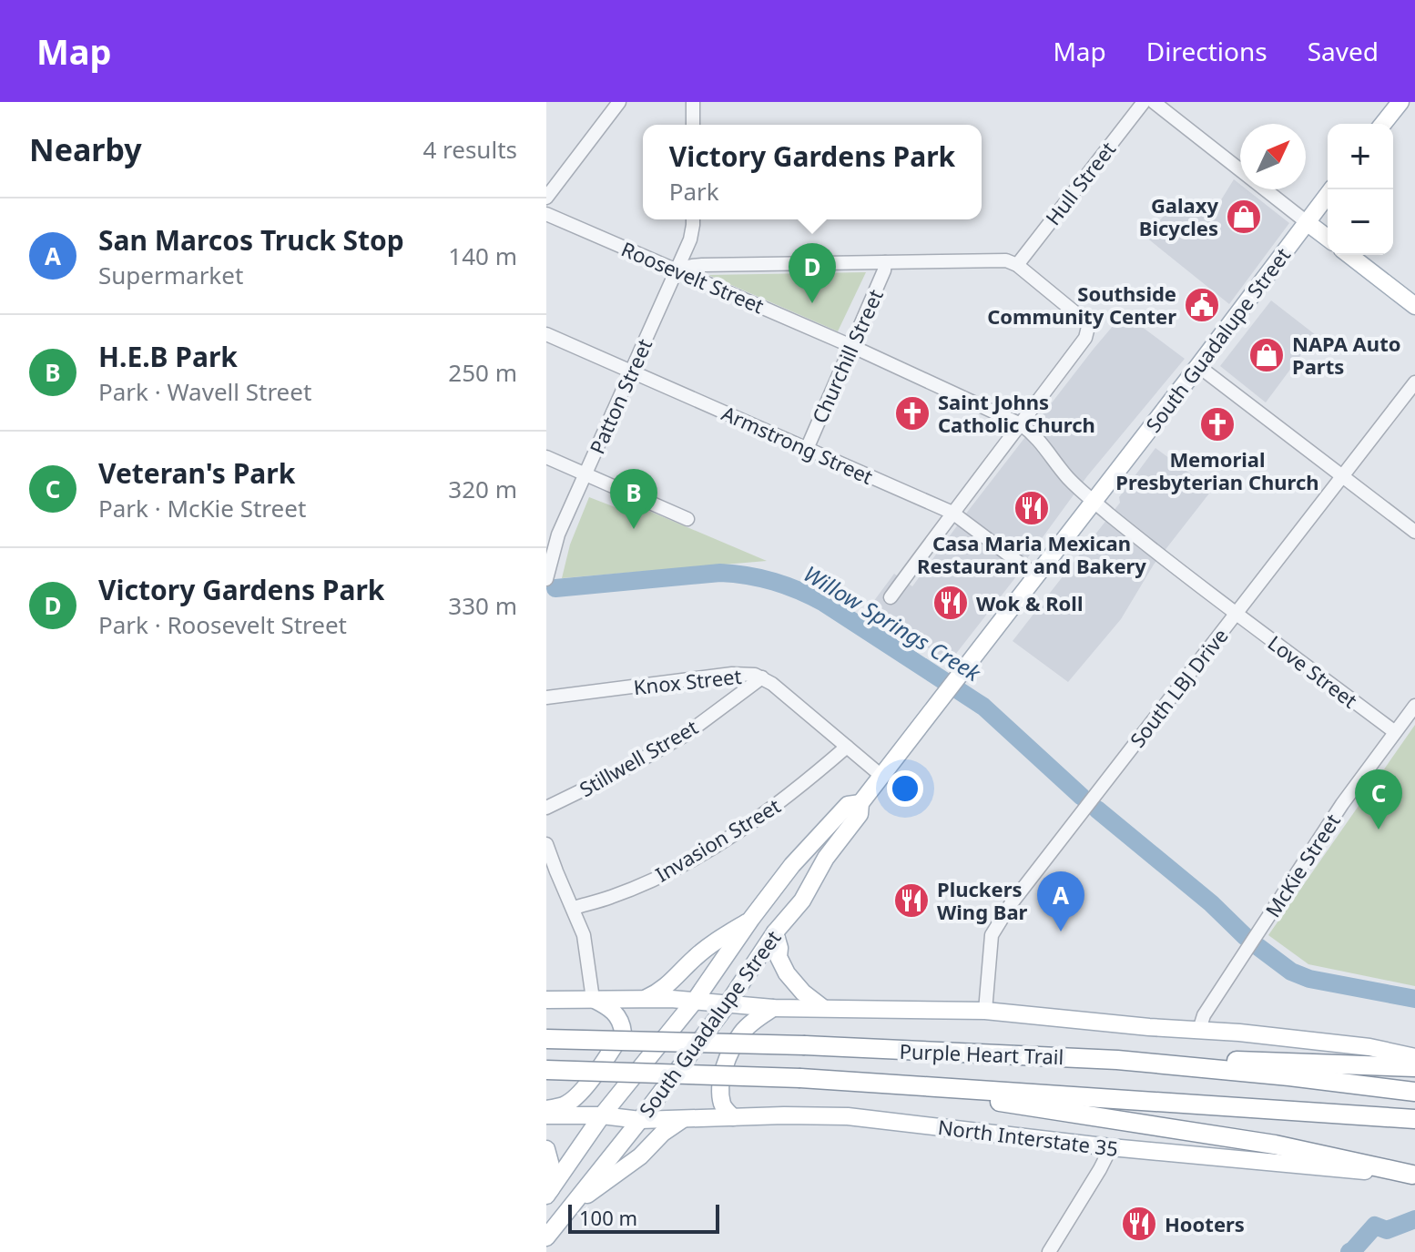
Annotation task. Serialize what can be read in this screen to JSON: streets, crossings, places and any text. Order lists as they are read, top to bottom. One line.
{"streets":{"highway":["Purple Heart Trail"],"main road":["South Guadalupe Street","North Interstate 35"],"street":["Hull Street","Roosevelt Street","Churchill Street","Patton Street","Armstrong Street","Love Street","Knox Street","South LBJ Drive","Stillwell Street","Invasion Street","McKie Street"]},"crossings":[["Roosevelt Street","South Guadalupe Street"],["Roosevelt Street","Churchill Street"],["Roosevelt Street","Patton Street"],["Roosevelt Street","Love Street"],["South Guadalupe Street","Armstrong Street"],["South Guadalupe Street","Love Street"],["South Guadalupe Street","Knox Street"],["South Guadalupe Street","North Interstate 35"],["Churchill Street","Armstrong Street"],["Patton Street","Armstrong Street"],["Love Street","South LBJ Drive"],["Love Street","McKie Street"],["Knox Street","Stillwell Street"],["Knox Street","Invasion Street"]],"water":["Willow Springs Creek"],"places":{"shop":["Galaxy Bicycles","NAPA Auto Parts"],"public building":["Southside Community Center"],"church":["Saint Johns Catholic Church","Memorial Presbyterian Church"],"restaurant":["Casa Maria Mexican Restaurant and Bakery","Wok & Roll","Pluckers Wing Bar","Hooters"]},"scale_bar":"100 m","north":"top right","page":{"header":"Map","nav":["Map","Directions","Saved"],"heading":["Nearby","4 results"],"map_buttons":["+","−"],"popup":["Victory Gardens Park","Park"],"list":[{"mark":"A","name":"San Marcos Truck Stop","note":"Supermarket","value":"140 m"},{"mark":"B","name":"H.E.B Park","note":"Park · Wavell Street","value":"250 m"},{"mark":"C","name":"Veteran's Park","note":"Park · McKie Street","value":"320 m"},{"mark":"D","name":"Victory Gardens Park","note":"Park · Roosevelt Street","value":"330 m"}],"pins":["D","B","C","A"],"scale":"100 m"}}
